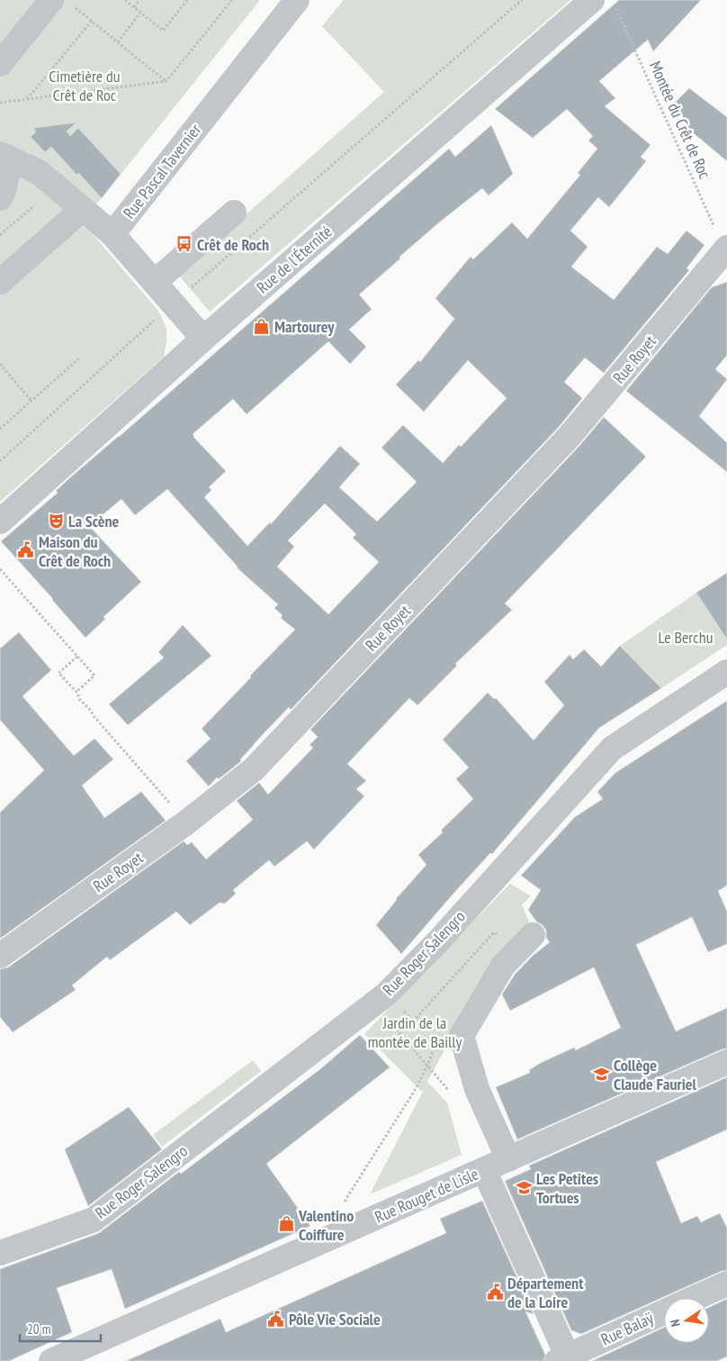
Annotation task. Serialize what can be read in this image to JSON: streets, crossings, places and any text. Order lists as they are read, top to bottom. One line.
{"streets":{"street":["Rue Pascal Tavernier","Rue de l'Éternité","Rue Royet","Rue Roger Salengro","Rue Rouget de Lisle","Rue Balaÿ"],"path":["Montée du Crêt de Roc"]},"crossings":[["Montée du Crêt de Roc","Rue Royet"],["Rue Pascal Tavernier","Rue de l'Éternité"]],"parks":["Cimetière du Crêt de Roc","Le Berchu","Jardin de la montée de Bailly"],"places":{"bus stop":["Crêt de Roch"],"shop":["Martourey","Valentino Coiffure"],"theatre":["La Scène"],"public building":["Maison du Crêt de Roch","Département de la Loire","Pôle Vie Sociale"],"school or university":["Collège Claude Fauriel","Les Petites Tortues"]},"scale_bar":"20 m","north":"left"}
